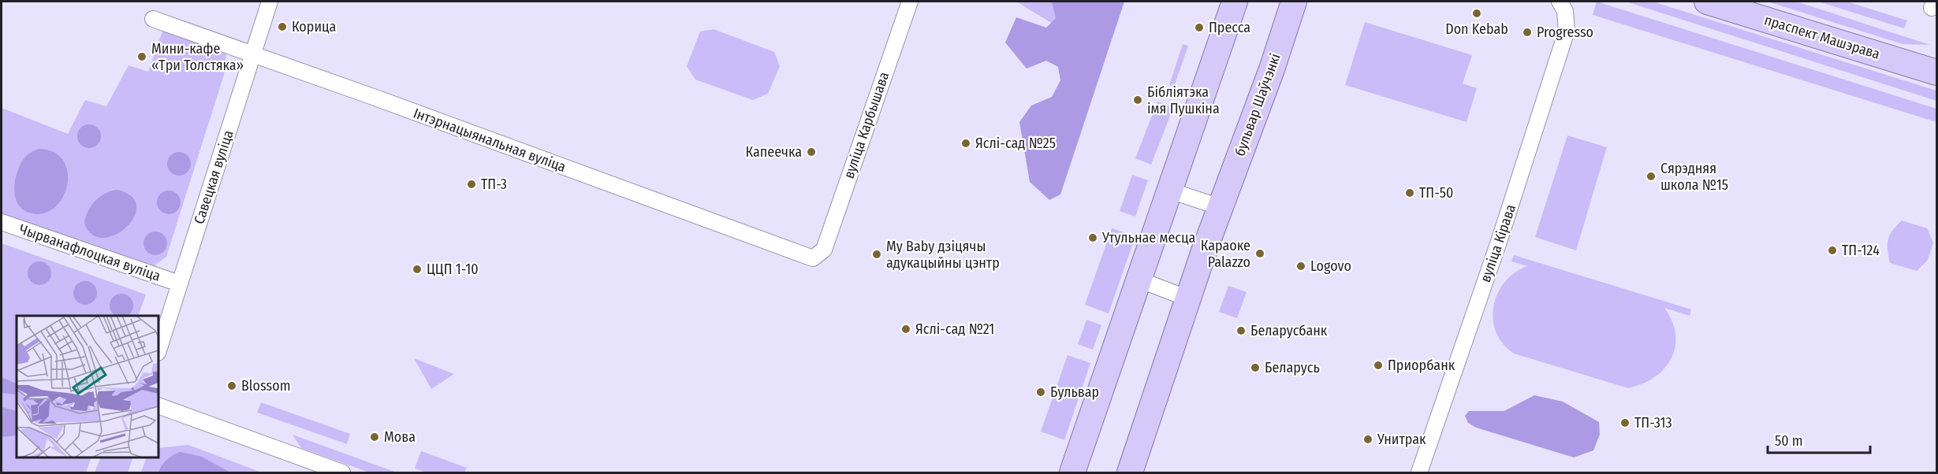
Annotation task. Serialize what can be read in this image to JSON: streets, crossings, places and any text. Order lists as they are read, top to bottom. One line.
{"streets":{"main road":["праспект Машэрава","бульвар Шаўчэнкі"],"street":["вуліца Карбышава","Інтэрнацыянальная вуліца","Савецкая вуліца","вуліца Кірава","Чырванафлоцкая вуліца"]},"crossings":[["вуліца Карбышава","Інтэрнацыянальная вуліца"],["Інтэрнацыянальная вуліца","Савецкая вуліца"],["Савецкая вуліца","Чырванафлоцкая вуліца"]],"places":["Don Kebab","Корица","Пресса","Progresso","Мини-кафе «Три Толстяка»","Бібліятэка імя Пушкіна","Яслі-сад №25","Капеечка","Сярэдняя школа №15","ТП-3","ТП-50","Утульнае месца","ТП-124","Караоке Palazzo","My Baby дзіцячы адукацыйны цэнтр","Logovo","ЦЦП 1-10","Яслі-сад №21","Беларусбанк","Приорбанк","Беларусь","Blossom","Бульвар","ТП-313","Мова","Унитрак"],"scale_bar":"50 m"}
